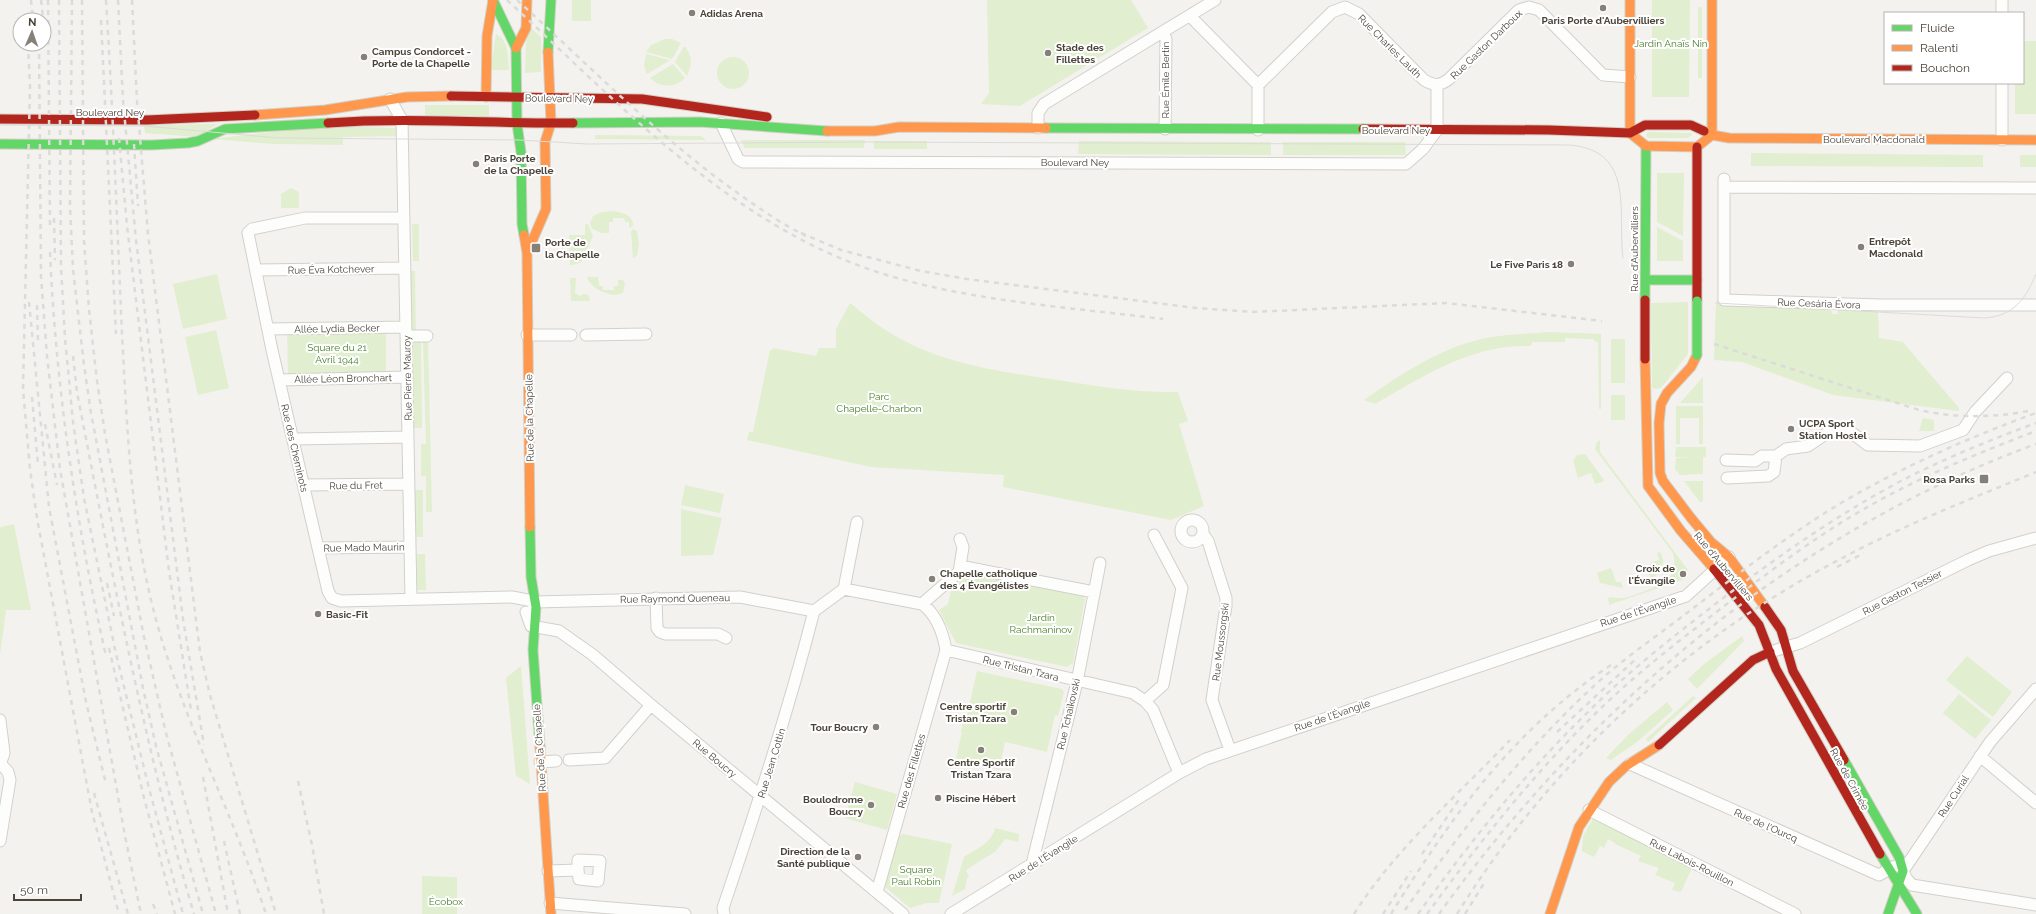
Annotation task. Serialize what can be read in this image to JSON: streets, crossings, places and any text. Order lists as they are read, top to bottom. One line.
{"streets":{"main road":["Boulevard Ney","Boulevard Macdonald","Rue d'Aubervilliers","Rue de la Chapelle","Rue de Crimée","Rue Curial"],"street":["Rue Gaston Darboux","Rue Charles Lauth","Rue Émile Bertin","Rue Éva Kotchever","Rue Cesária Évora","Allée Lydia Becker","Allée Léon Bronchart","Rue Pierre Mauroy","Rue des Cheminots","Rue du Fret","Rue Mado Maurin","Rue Gaston Tessier","Rue Raymond Queneau","Rue de l'Évangile","Rue Moussorgski","Rue Tristan Tzara","Rue Tchaïkovski","Rue Boucry","Rue Jean Cottin","Rue des Fillettes","Rue de l'Ourcq","Rue Labois-Rouillon"]},"crossings":[["Rue Gaston Darboux","Rue Charles Lauth"],["Rue Émile Bertin","Boulevard Ney"],["Boulevard Ney","Boulevard Macdonald"],["Boulevard Ney","Rue Pierre Mauroy"],["Boulevard Ney","Rue de la Chapelle"],["Rue d'Aubervilliers","Rue Gaston Tessier"],["Rue d'Aubervilliers","Rue de l'Évangile"],["Rue d'Aubervilliers","Rue de Crimée"],["Rue Éva Kotchever","Rue Pierre Mauroy"],["Rue Éva Kotchever","Rue des Cheminots"],["Allée Lydia Becker","Rue Pierre Mauroy"],["Allée Lydia Becker","Rue des Cheminots"],["Allée Léon Bronchart","Rue Pierre Mauroy"],["Allée Léon Bronchart","Rue des Cheminots"],["Rue Pierre Mauroy","Rue des Cheminots"],["Rue Pierre Mauroy","Rue du Fret"],["Rue Pierre Mauroy","Rue Mado Maurin"],["Rue de la Chapelle","Rue des Cheminots"],["Rue de la Chapelle","Rue Raymond Queneau"],["Rue de la Chapelle","Rue Boucry"],["Rue des Cheminots","Rue du Fret"],["Rue des Cheminots","Rue Mado Maurin"],["Rue des Cheminots","Rue Raymond Queneau"],["Rue Gaston Tessier","Rue de Crimée"],["Rue Raymond Queneau","Rue Jean Cottin"],["Rue de l'Évangile","Rue Moussorgski"],["Rue de l'Évangile","Rue Tristan Tzara"],["Rue de l'Évangile","Rue Tchaïkovski"],["Rue Tristan Tzara","Rue Tchaïkovski"],["Rue Tristan Tzara","Rue des Fillettes"],["Rue Boucry","Rue Jean Cottin"],["Rue Boucry","Rue des Fillettes"],["Rue de Crimée","Rue Curial"],["Rue de Crimée","Rue de l'Ourcq"],["Rue Curial","Rue de l'Ourcq"]],"parks":["Jardin Anaïs Nin","Square du 21 Avril 1944","Parc Chapelle-Charbon","Jardin Rachmaninov","Square Paul Robin","Écobox"],"places":{"other":["Paris Porte d'Aubervilliers","Adidas Arena","Stade des Fillettes","Campus Condorcet - Porte de la Chapelle","Paris Porte de la Chapelle","Entrepôt Macdonald","Le Five Paris 18","UCPA Sport Station Hostel","Croix de l'Évangile","Chapelle catholique des 4 Évangélistes","Basic-Fit","Centre sportif Tristan Tzara","Tour Boucry","Centre Sportif Tristan Tzara","Piscine Hébert","Boulodrome Boucry","Direction de la Santé publique"],"transit":["Porte de la Chapelle","Rosa Parks"]},"legend":["Fluide","Ralenti","Bouchon"],"scale_bar":"50 m","north":"top"}
